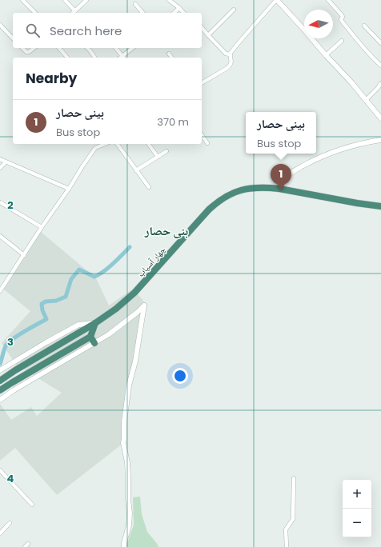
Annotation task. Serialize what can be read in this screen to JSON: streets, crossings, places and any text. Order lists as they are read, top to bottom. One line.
{"streets":{"highway":["چهار آسیاب"]},"districts":["بنی حصار"],"north":"left","page":{"search":"Search here","heading":"Nearby","list":[{"mark":"1","name":"بینی حصار","note":"Bus stop","value":"370 m"}],"popup":["بینی حصار","Bus stop"],"pins":"1","map_buttons":["+","−"]},"grid":{"rows":["2","3","4"]}}
